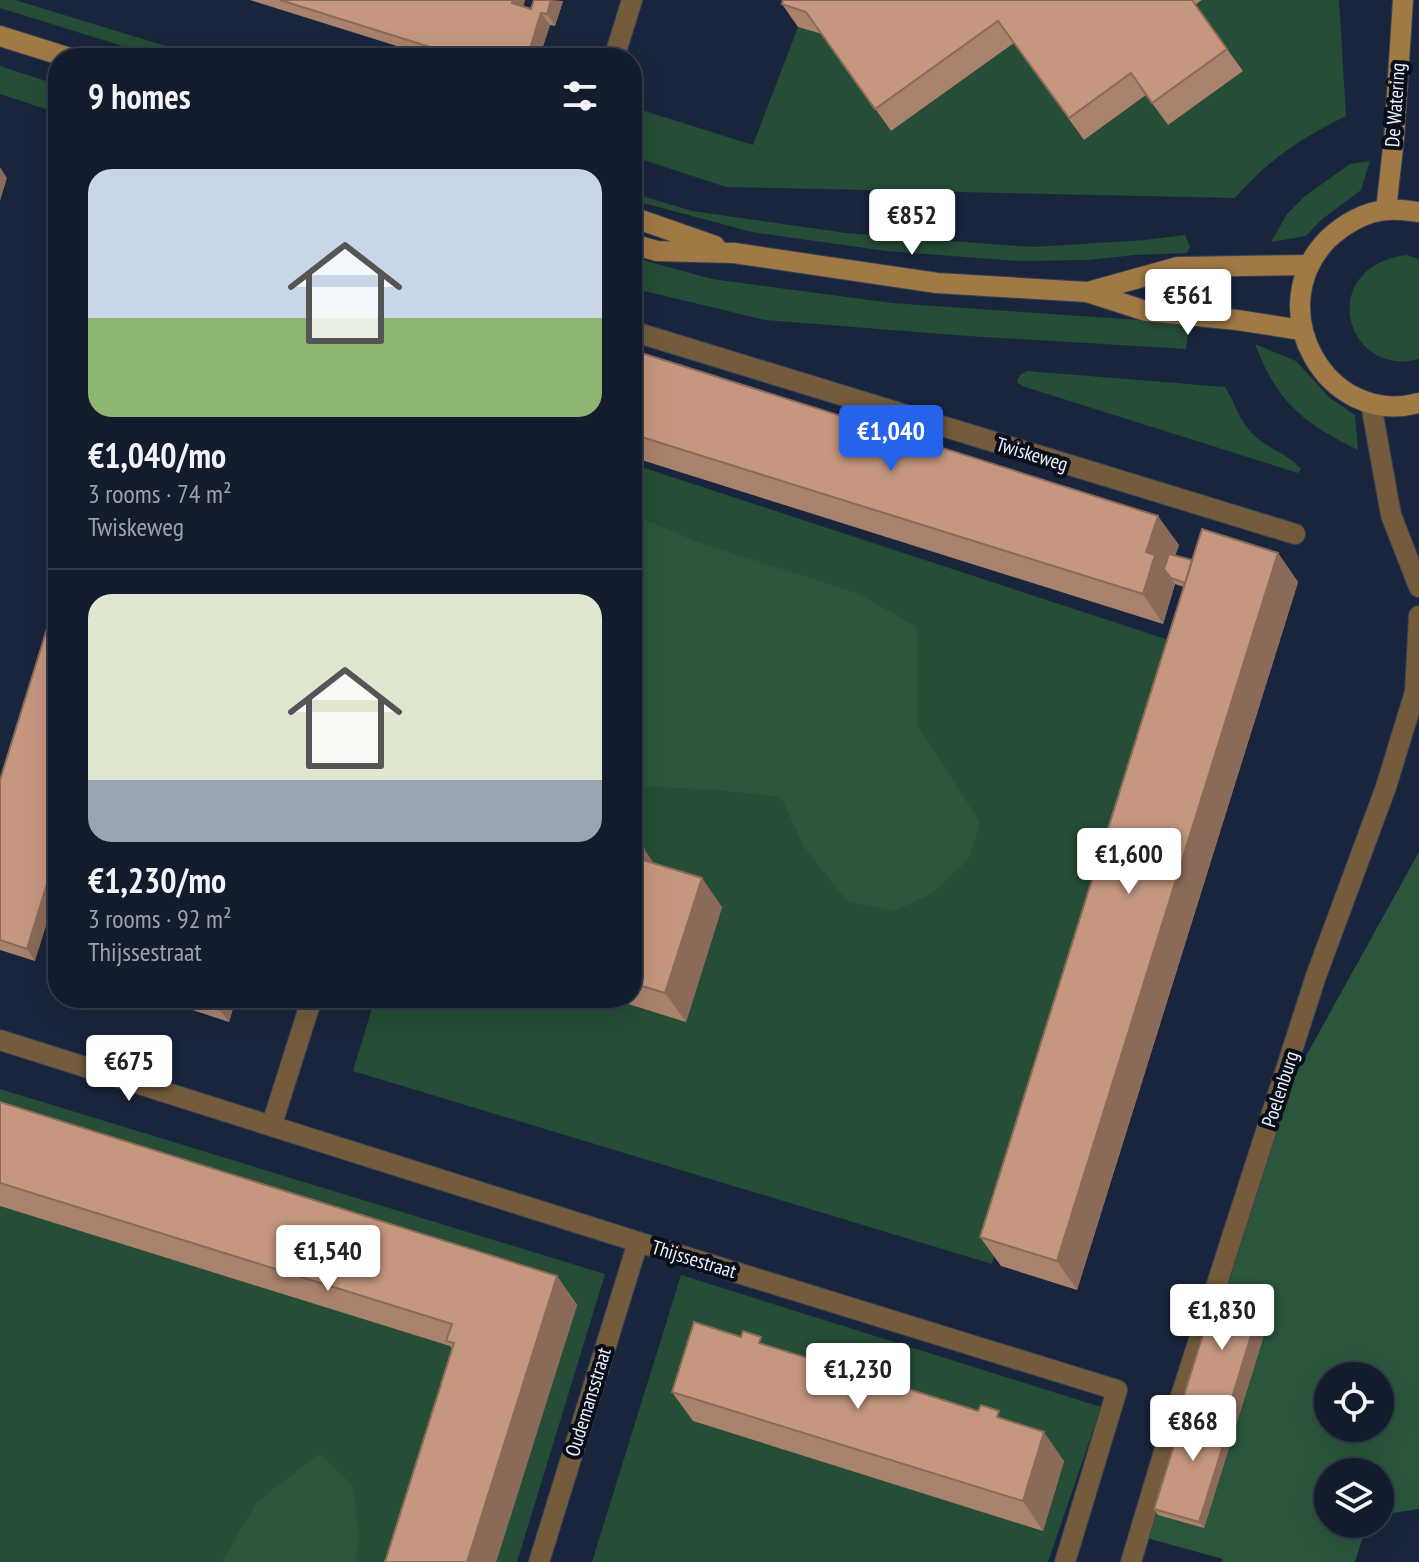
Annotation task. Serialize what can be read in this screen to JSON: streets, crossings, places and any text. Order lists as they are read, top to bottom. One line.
{"streets":{"main road":["De Watering"],"street":["Twiskeweg","Poelenburg","Thijssestraat","Oudemansstraat"]},"crossings":[["Thijssestraat","Oudemansstraat"]],"page":{"heading":"9 homes","list":[{"name":"€1,040/mo","note":"3 rooms · 74 m² · Twiskeweg"},{"name":"€1,230/mo","note":"3 rooms · 92 m² · Thijssestraat"}],"price":["€852","€561","€1,040","€1,600","€675","€1,540","€1,830","€1,230","€868"]}}
